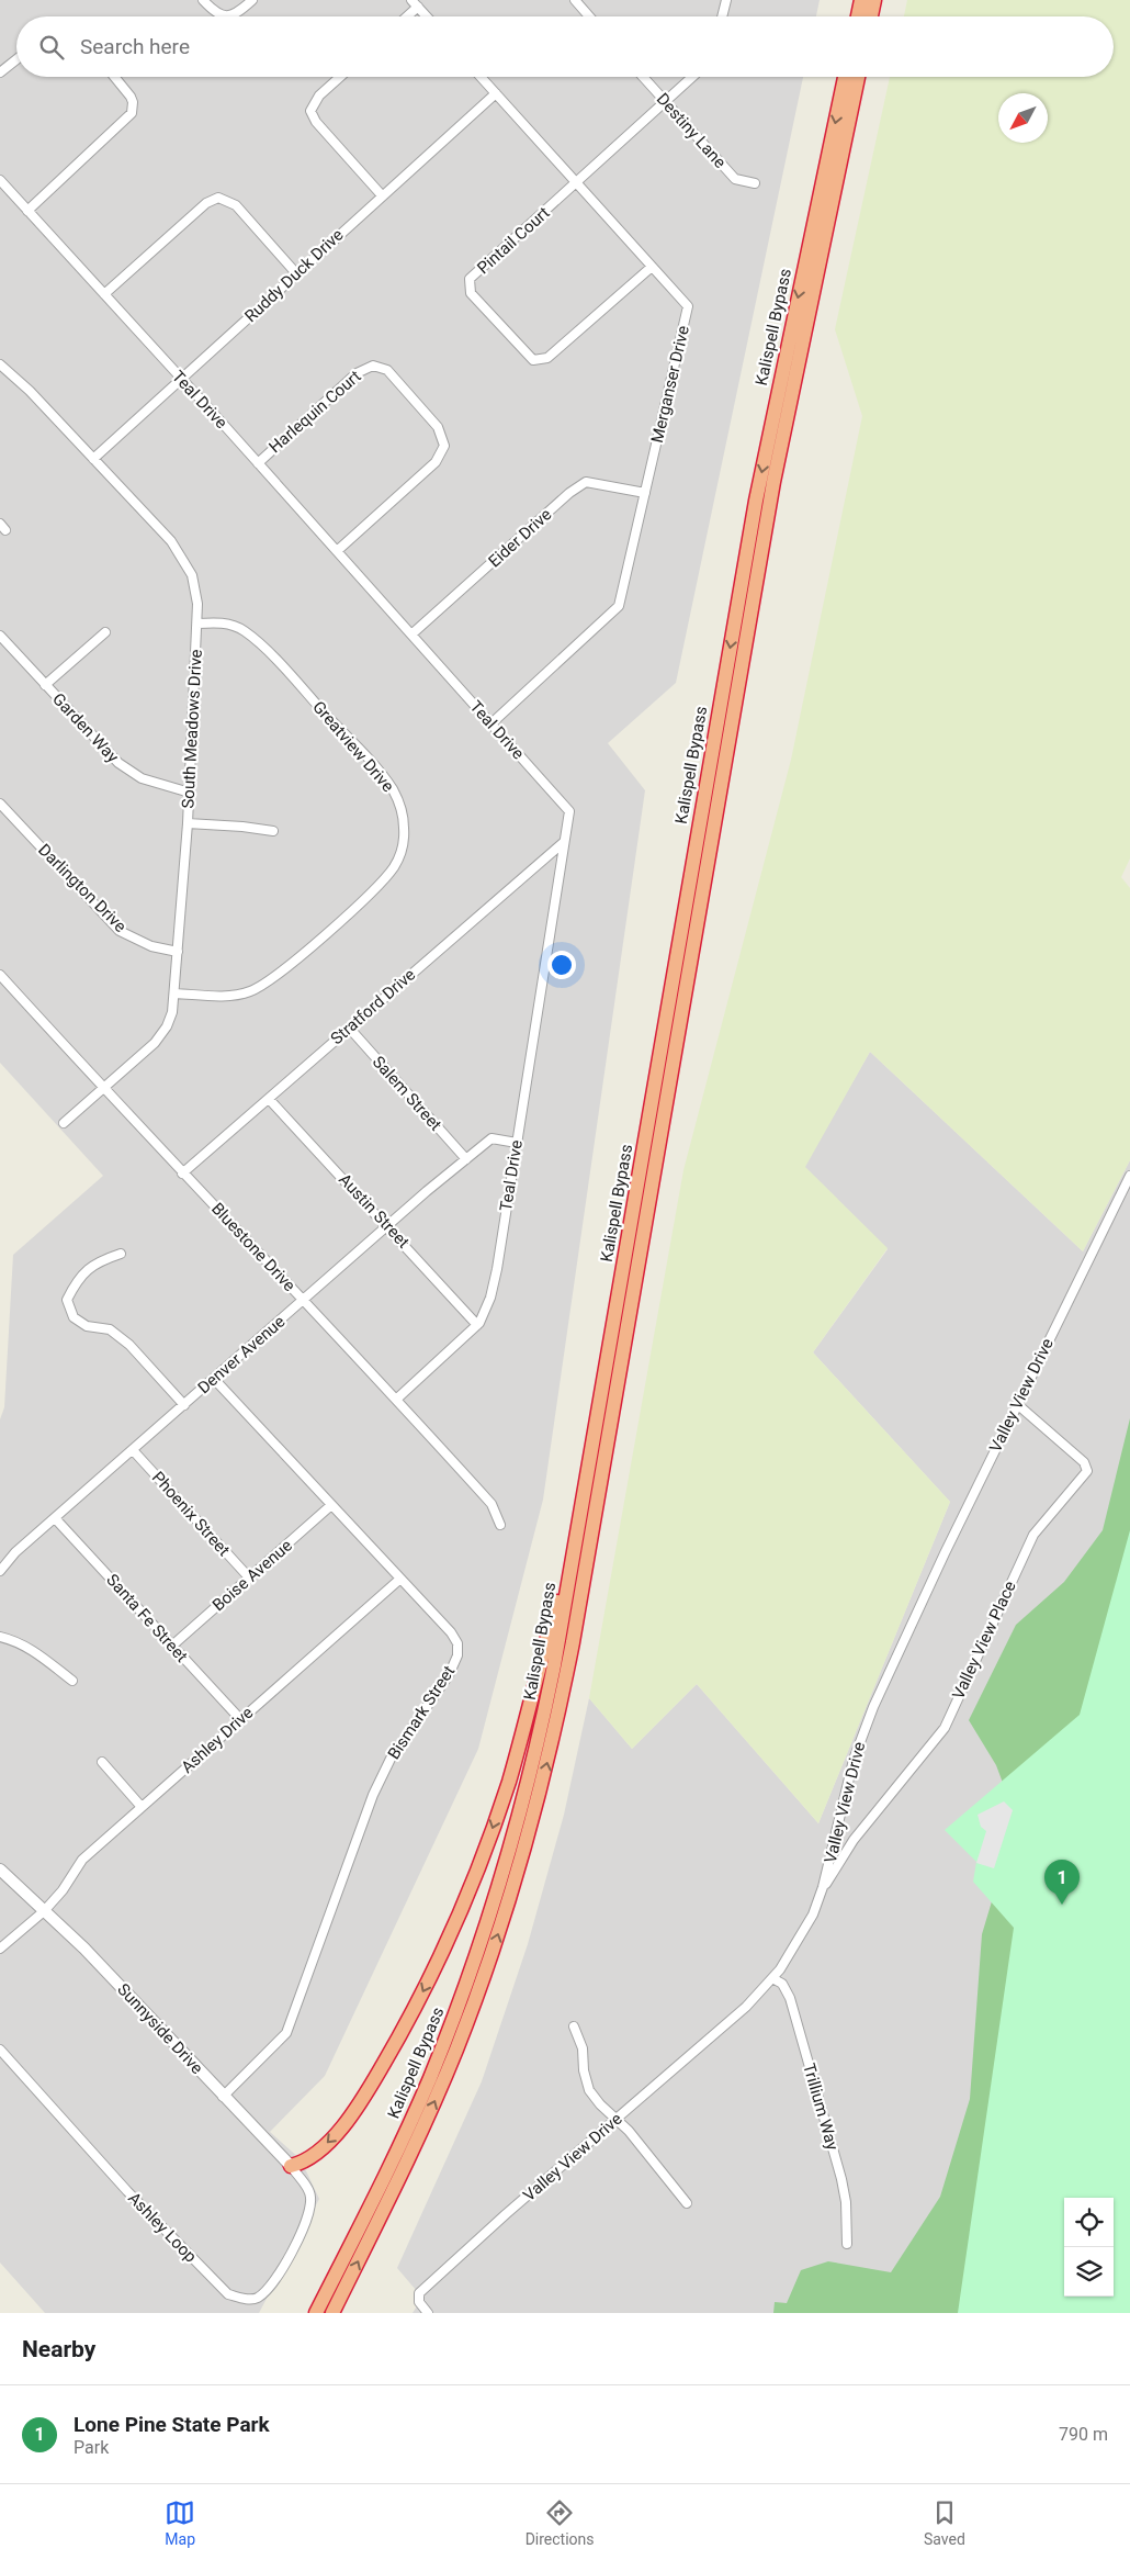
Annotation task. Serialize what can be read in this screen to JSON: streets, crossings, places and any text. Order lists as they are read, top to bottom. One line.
{"streets":{"highway":["Kalispell Bypass"],"street":["Destiny Lane","Pintail Court","Ruddy Duck Drive","Merganser Drive","Teal Drive","Harlequin Court","Eider Drive","Garden Way","South Meadows Drive","Greatview Drive","Darlington Drive","Stratford Drive","Salem Street","Austin Street","Bluestone Drive","Denver Avenue","Valley View Drive","Phoenix Street","Boise Avenue","Santa Fe Street","Valley View Place","Bismark Street","Ashley Drive","Sunnyside Drive","Trillium Way","Ashley Loop"]},"crossings":[["Pintail Court","Merganser Drive"],["Ruddy Duck Drive","Merganser Drive"],["Ruddy Duck Drive","Teal Drive"],["Ruddy Duck Drive","South Meadows Drive"],["Merganser Drive","Teal Drive"],["Merganser Drive","Eider Drive"],["Teal Drive","Harlequin Court"],["Teal Drive","Eider Drive"],["Teal Drive","Stratford Drive"],["Teal Drive","Austin Street"],["Teal Drive","Bluestone Drive"],["Teal Drive","Denver Avenue"],["Garden Way","South Meadows Drive"],["South Meadows Drive","Greatview Drive"],["South Meadows Drive","Darlington Drive"],["South Meadows Drive","Bluestone Drive"],["Stratford Drive","Salem Street"],["Stratford Drive","Austin Street"],["Stratford Drive","Bluestone Drive"],["Salem Street","Denver Avenue"],["Austin Street","Denver Avenue"],["Bluestone Drive","Denver Avenue"],["Denver Avenue","Phoenix Street"],["Denver Avenue","Santa Fe Street"],["Denver Avenue","Bismark Street"],["Valley View Drive","Valley View Place"],["Valley View Drive","Trillium Way"],["Phoenix Street","Boise Avenue"],["Boise Avenue","Santa Fe Street"],["Boise Avenue","Bismark Street"],["Santa Fe Street","Ashley Drive"],["Bismark Street","Ashley Drive"],["Bismark Street","Sunnyside Drive"],["Ashley Drive","Sunnyside Drive"],["Sunnyside Drive","Ashley Loop"]],"north":"bottom left","page":{"search":"Search here","pins":"1","heading":"Nearby","list":[{"mark":"1","name":"Lone Pine State Park","note":"Park","value":"790 m"}],"nav":["Map","Directions","Saved"]}}
